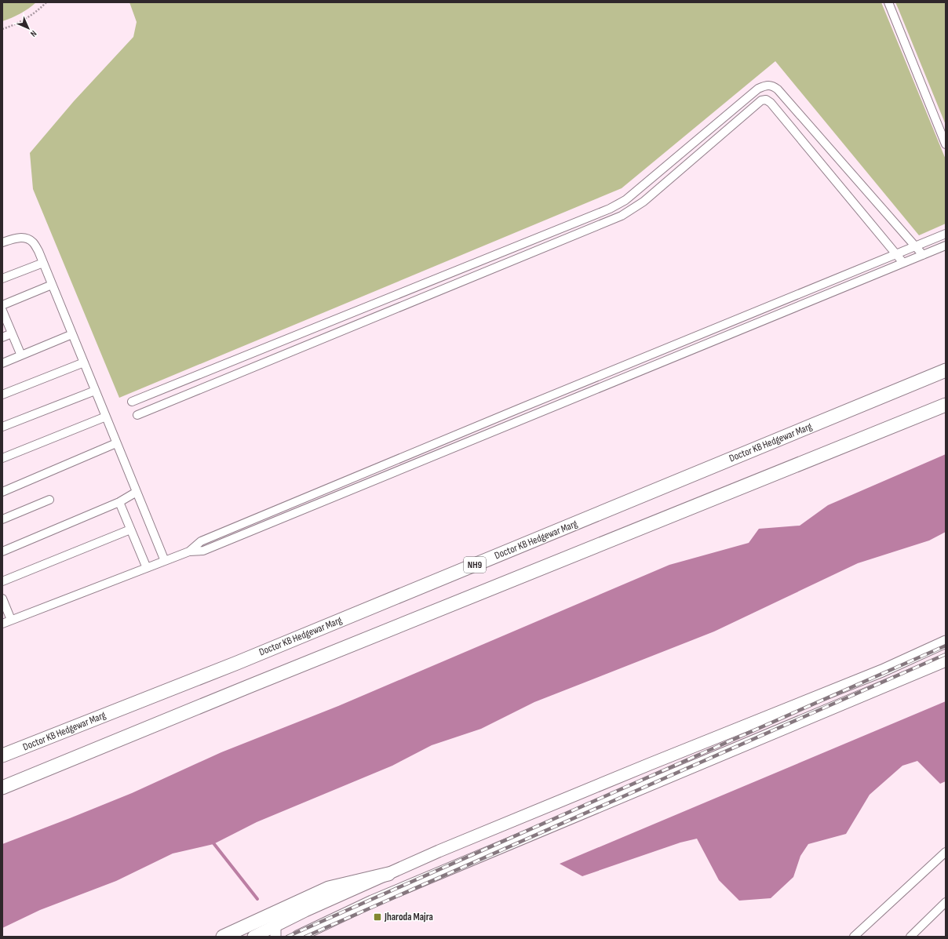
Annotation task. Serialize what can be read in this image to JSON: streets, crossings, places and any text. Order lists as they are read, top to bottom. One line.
{"streets":{"highway":["Doctor KB Hedgewar Marg","NH9"]},"places":{"transit":["Jharoda Majra"]},"north":"bottom right"}
